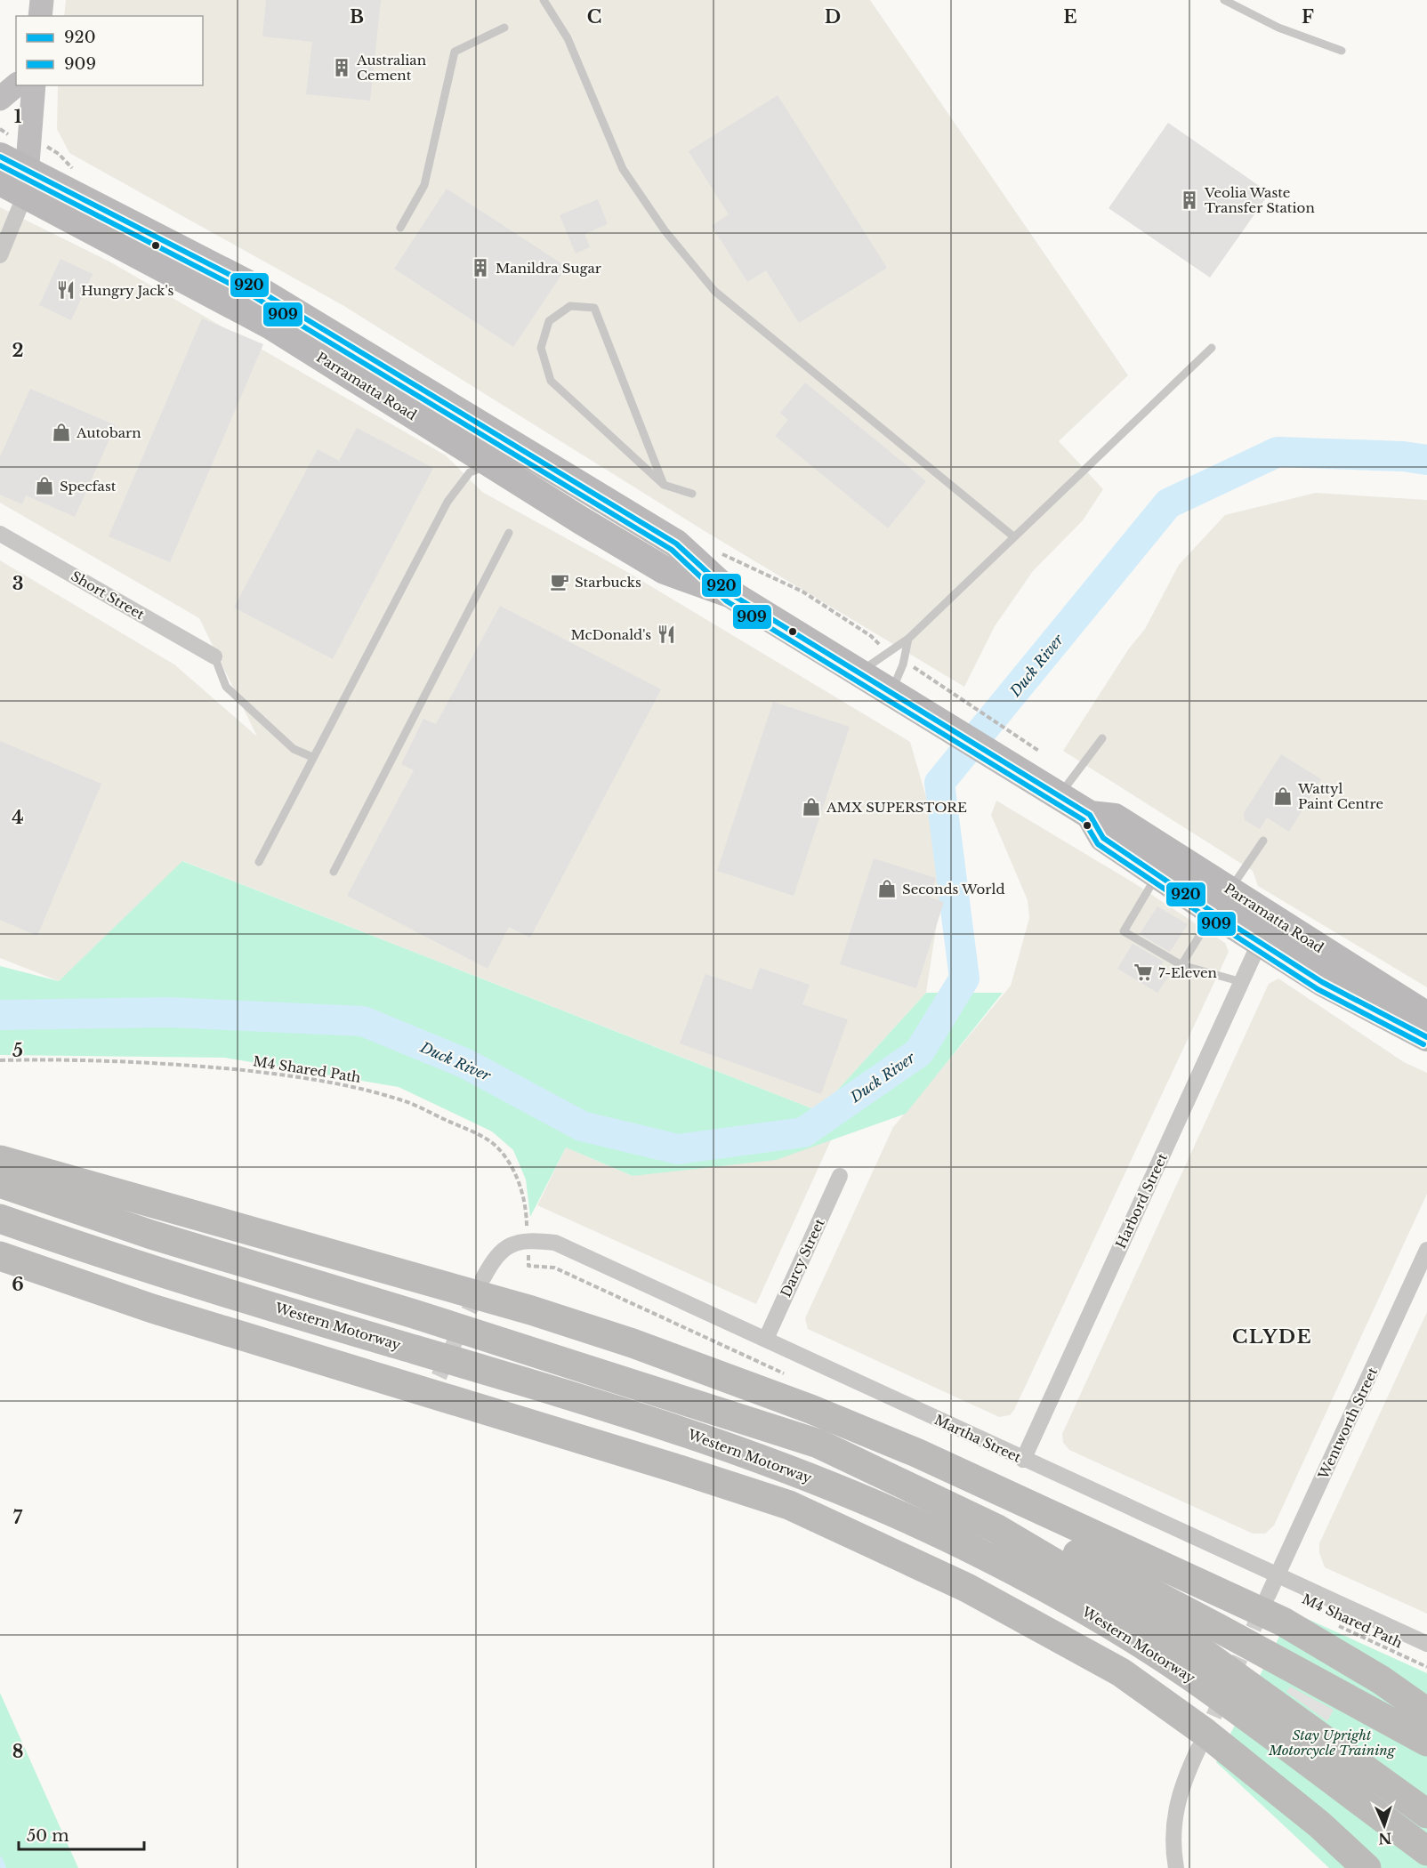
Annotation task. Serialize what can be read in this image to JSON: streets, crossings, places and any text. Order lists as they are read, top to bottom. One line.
{"streets":{"highway":["Parramatta Road","Western Motorway"],"street":["Short Street","Harbord Street","Darcy Street","Wentworth Street","Martha Street"],"path":["M4 Shared Path"]},"crossings":[["Parramatta Road","Harbord Street"],["M4 Shared Path","Martha Street"],["Harbord Street","Martha Street"],["Darcy Street","Martha Street"],["Wentworth Street","Martha Street"]],"districts":["CLYDE"],"water":["Duck River"],"parks":["Stay Upright Motorcycle Training"],"places":{"building":["Australian Cement","Veolia Waste Transfer Station","Manildra Sugar"],"restaurant":["Hungry Jack's","McDonald's"],"shop":["Autobarn","Specfast","Wattyl Paint Centre","AMX SUPERSTORE","Seconds World"],"cafe":["Starbucks"],"supermarket":["7-Eleven"]},"lines":["transit line 920","transit line 909"],"legend":["920","909"],"scale_bar":"50 m","north":"bottom","grid":{"columns":["B","C","D","E","F"],"rows":["1","2","3","4","5","6","7","8"]}}
